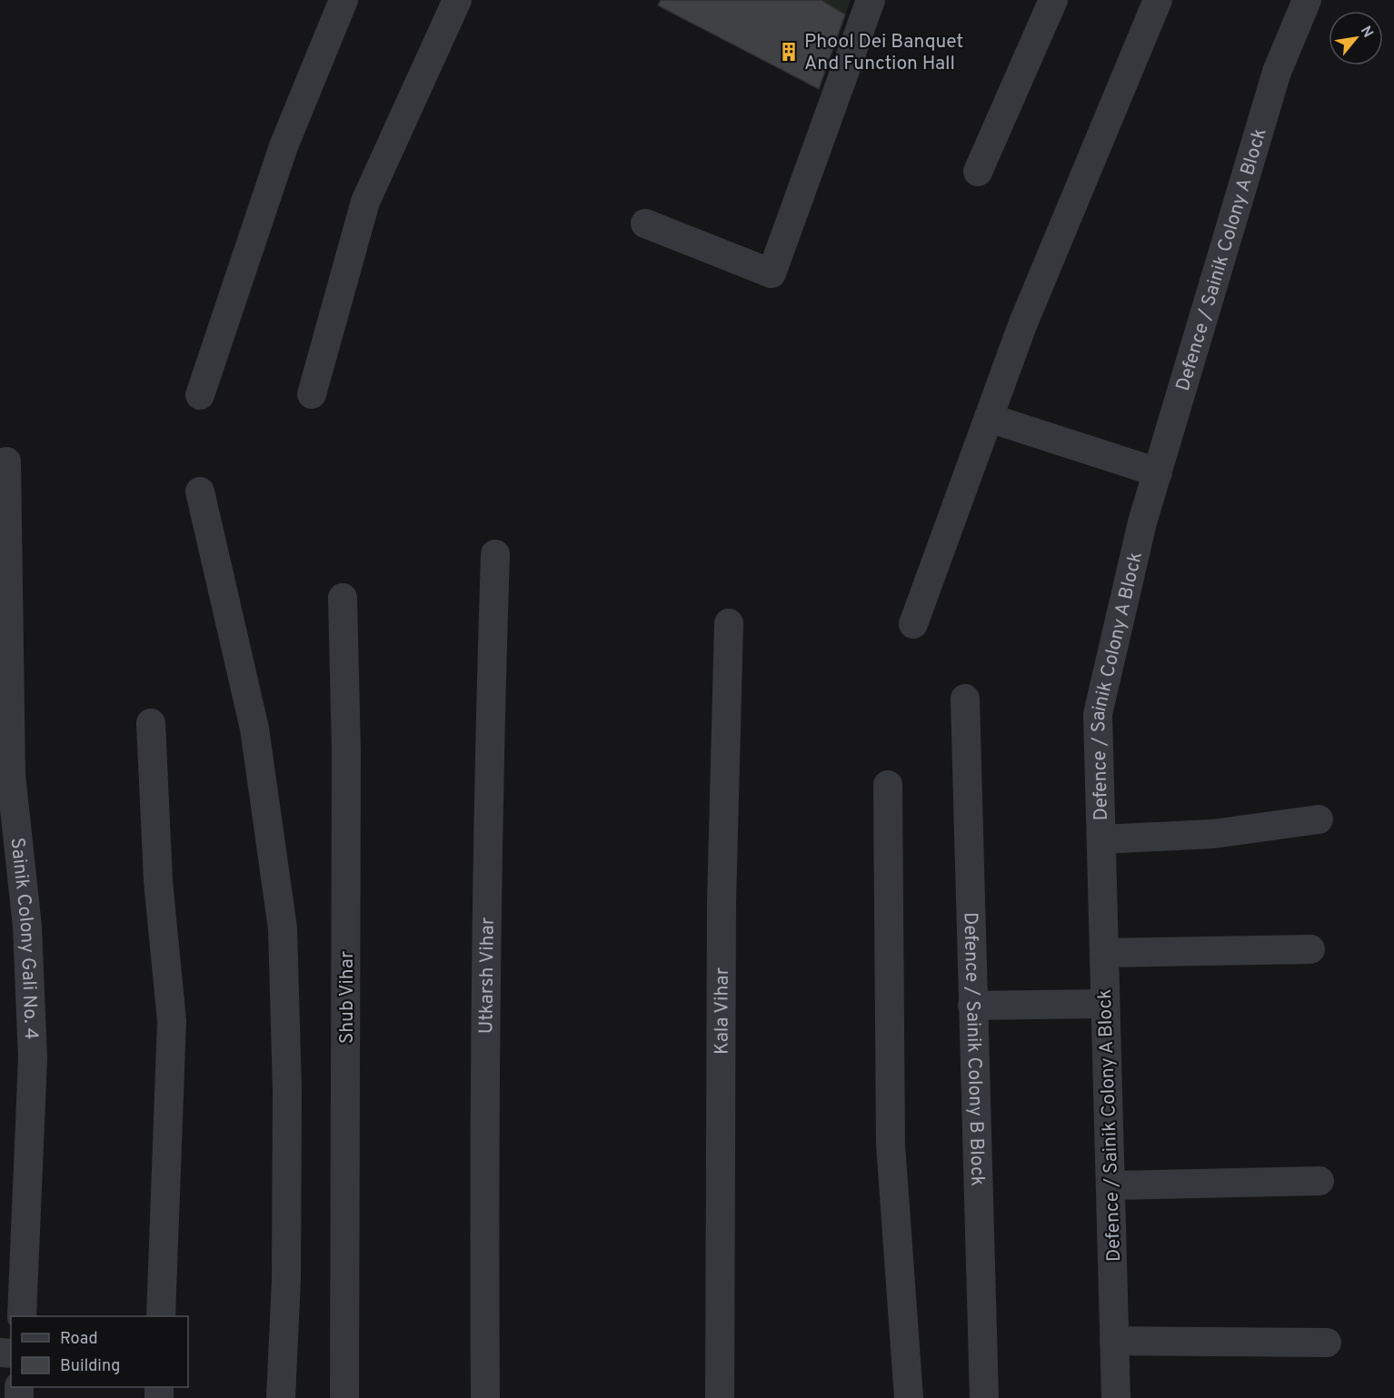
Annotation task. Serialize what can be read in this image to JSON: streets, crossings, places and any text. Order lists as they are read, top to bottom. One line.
{"streets":{"street":["Defence / Sainik Colony A Block","Sainik Colony Gali No. 4","Utkarsh Vihar","Shub Vihar","Kala Vihar","Defence / Sainik Colony B Block"]},"places":{"building":["Phool Dei Banquet And Function Hall"]},"legend":["Road","Building"],"north":"top right"}
